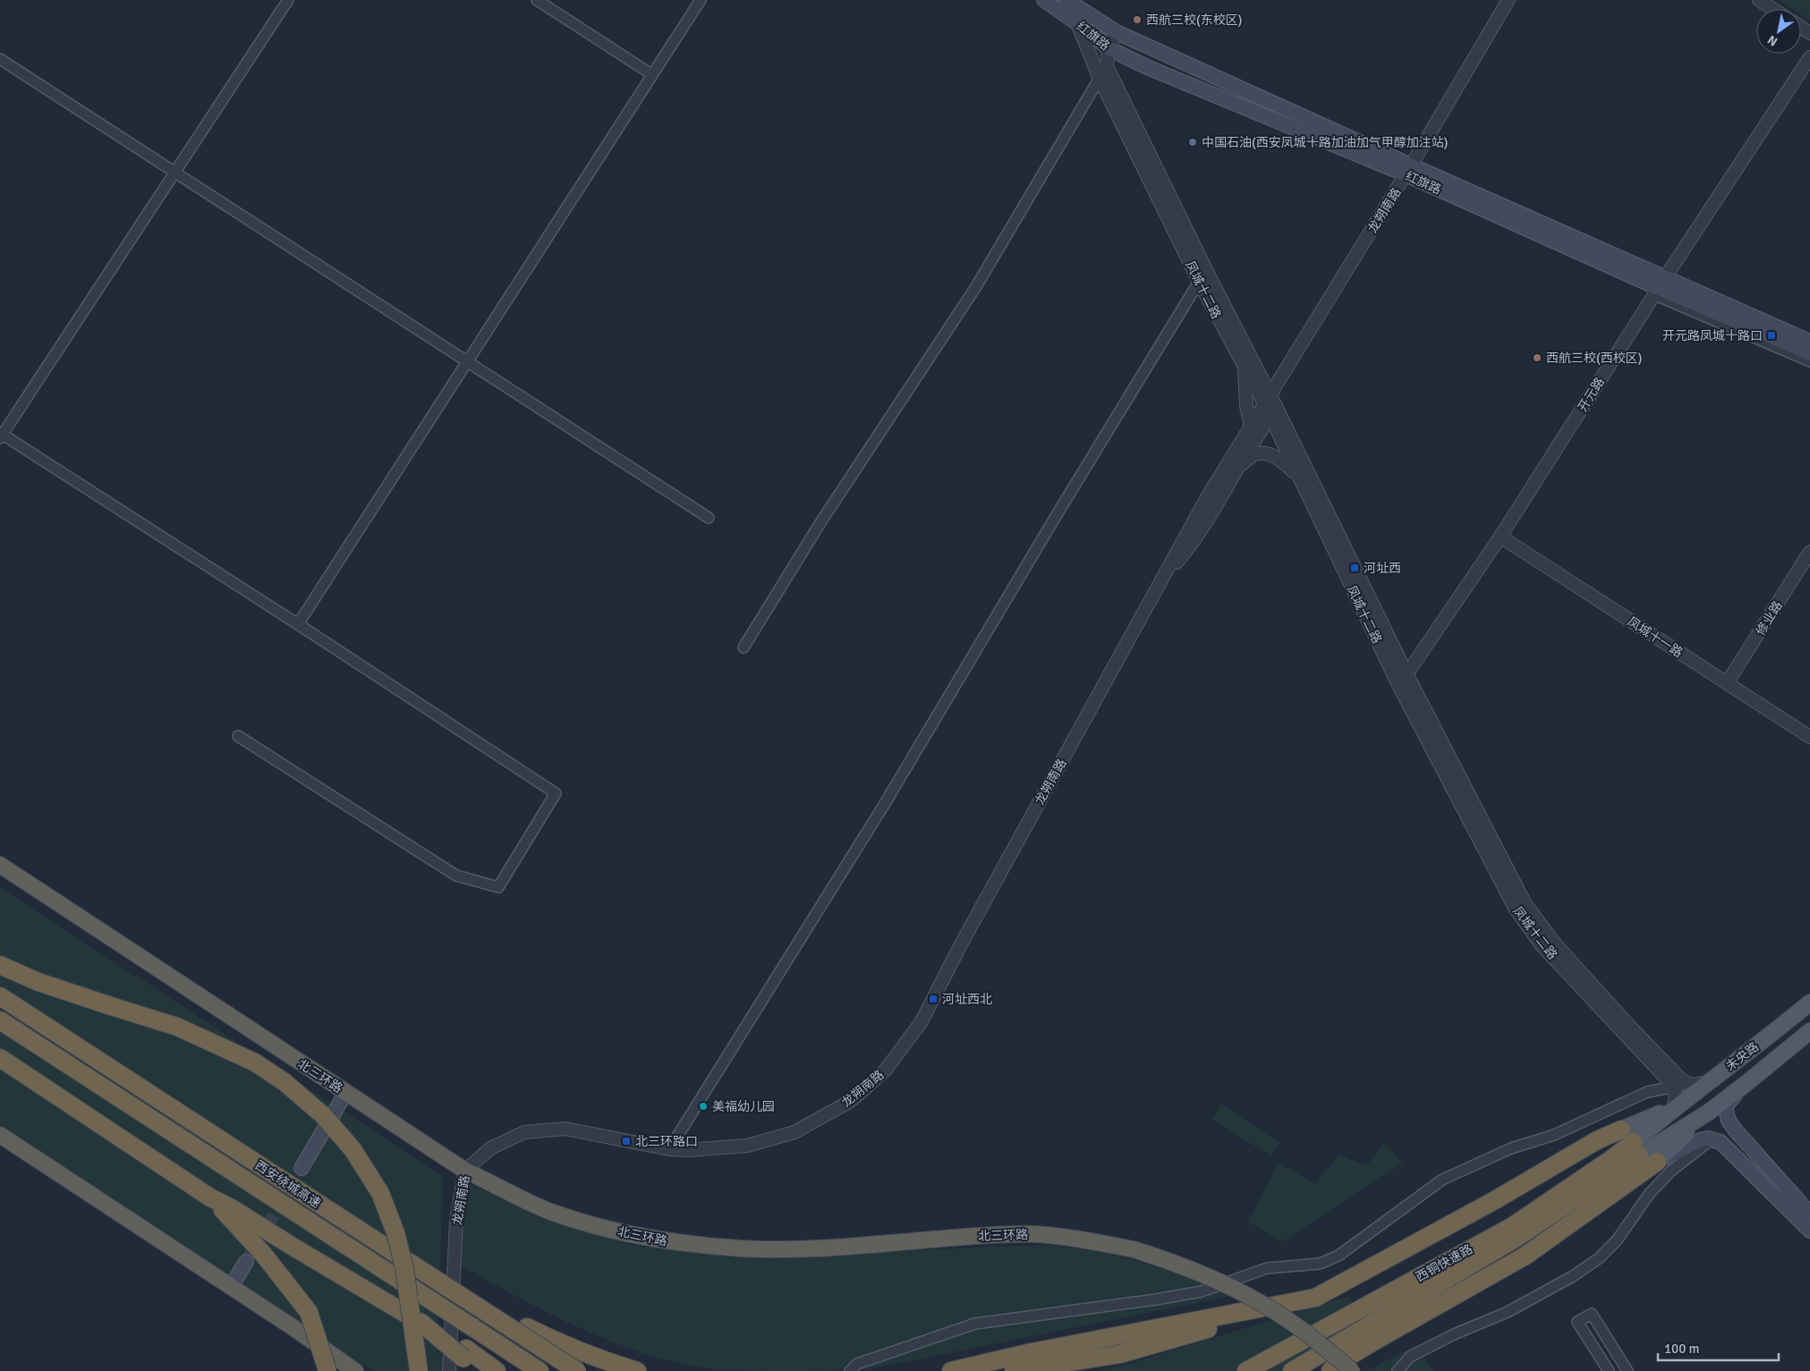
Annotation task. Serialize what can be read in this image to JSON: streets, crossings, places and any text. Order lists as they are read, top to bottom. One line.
{"streets":{"highway":["北三环路","西安绕城高速","西铜快速路"],"main road":["红旗路","未央路"],"street":["龙朔南路","凤城十二路","开元路","修业路","凤城十一路"]},"crossings":[["红旗路","龙朔南路"],["红旗路","凤城十二路"],["红旗路","开元路"],["龙朔南路","凤城十二路"],["龙朔南路","北三环路"],["凤城十二路","开元路"],["开元路","凤城十一路"],["修业路","凤城十一路"],["未央路","西铜快速路"]],"places":{"other":["西航三校(东校区)","中国石油(西安凤城十路加油加气甲醇加注站)","西航三校(西校区)","美福幼儿园"],"transit":["开元路凤城十路口","河址西","河址西北","北三环路口"]},"scale_bar":"100 m","north":"bottom left"}
